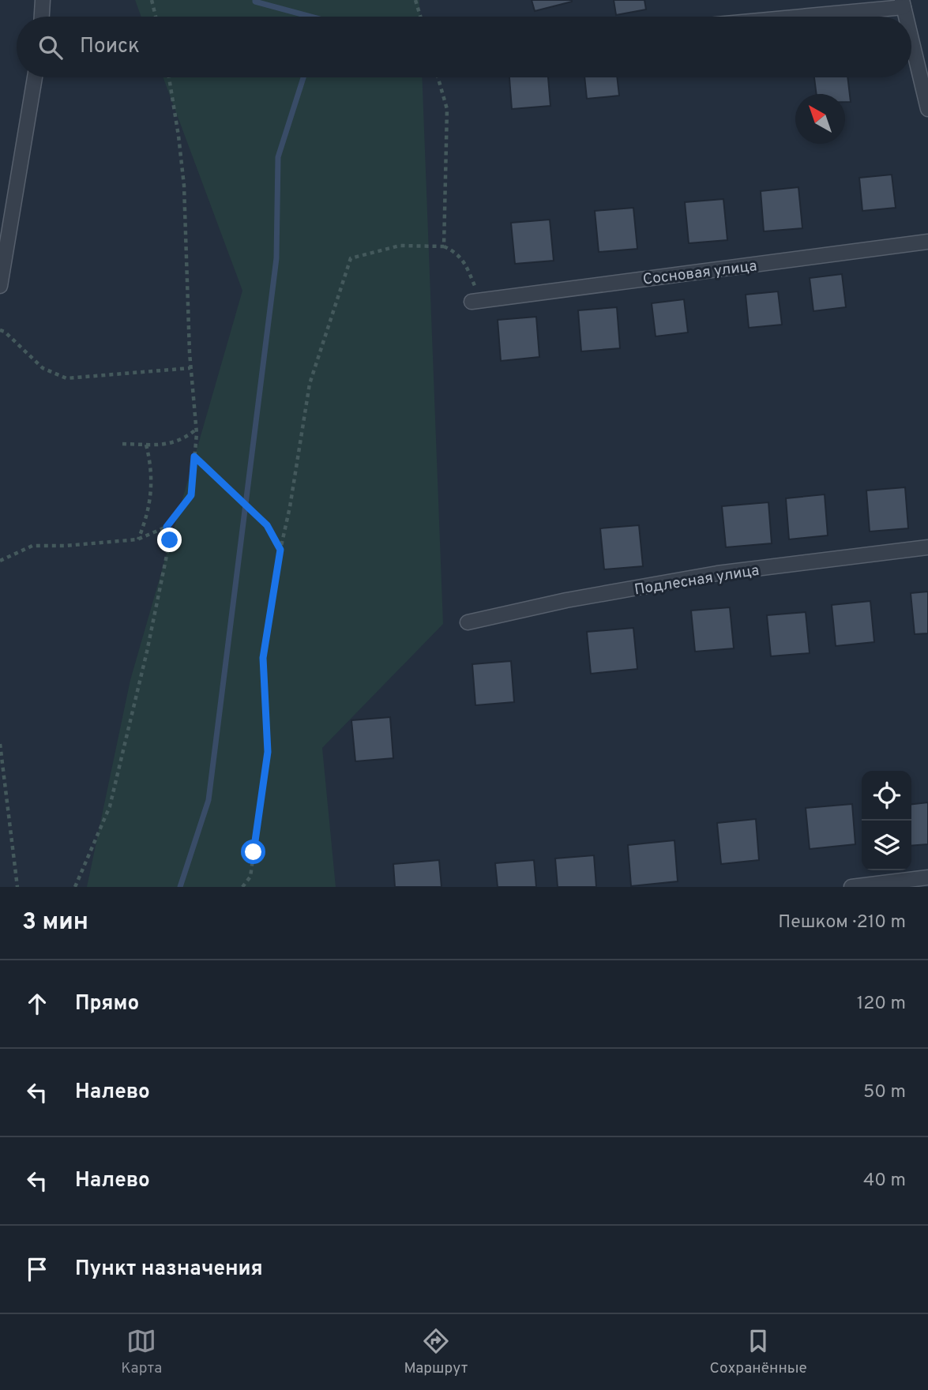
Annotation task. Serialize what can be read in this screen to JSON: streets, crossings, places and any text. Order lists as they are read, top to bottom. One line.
{"streets":{"street":["Сосновая улица","Подлесная улица"]},"north":"top left","page":{"search":"Поиск","heading":["3 мин","Пешком · 210 m"],"list":[["Прямо","120 m"],["Налево","50 m"],["Налево","40 m"],"Пункт назначения"],"nav":["Карта","Маршрут","Сохранённые"]}}
